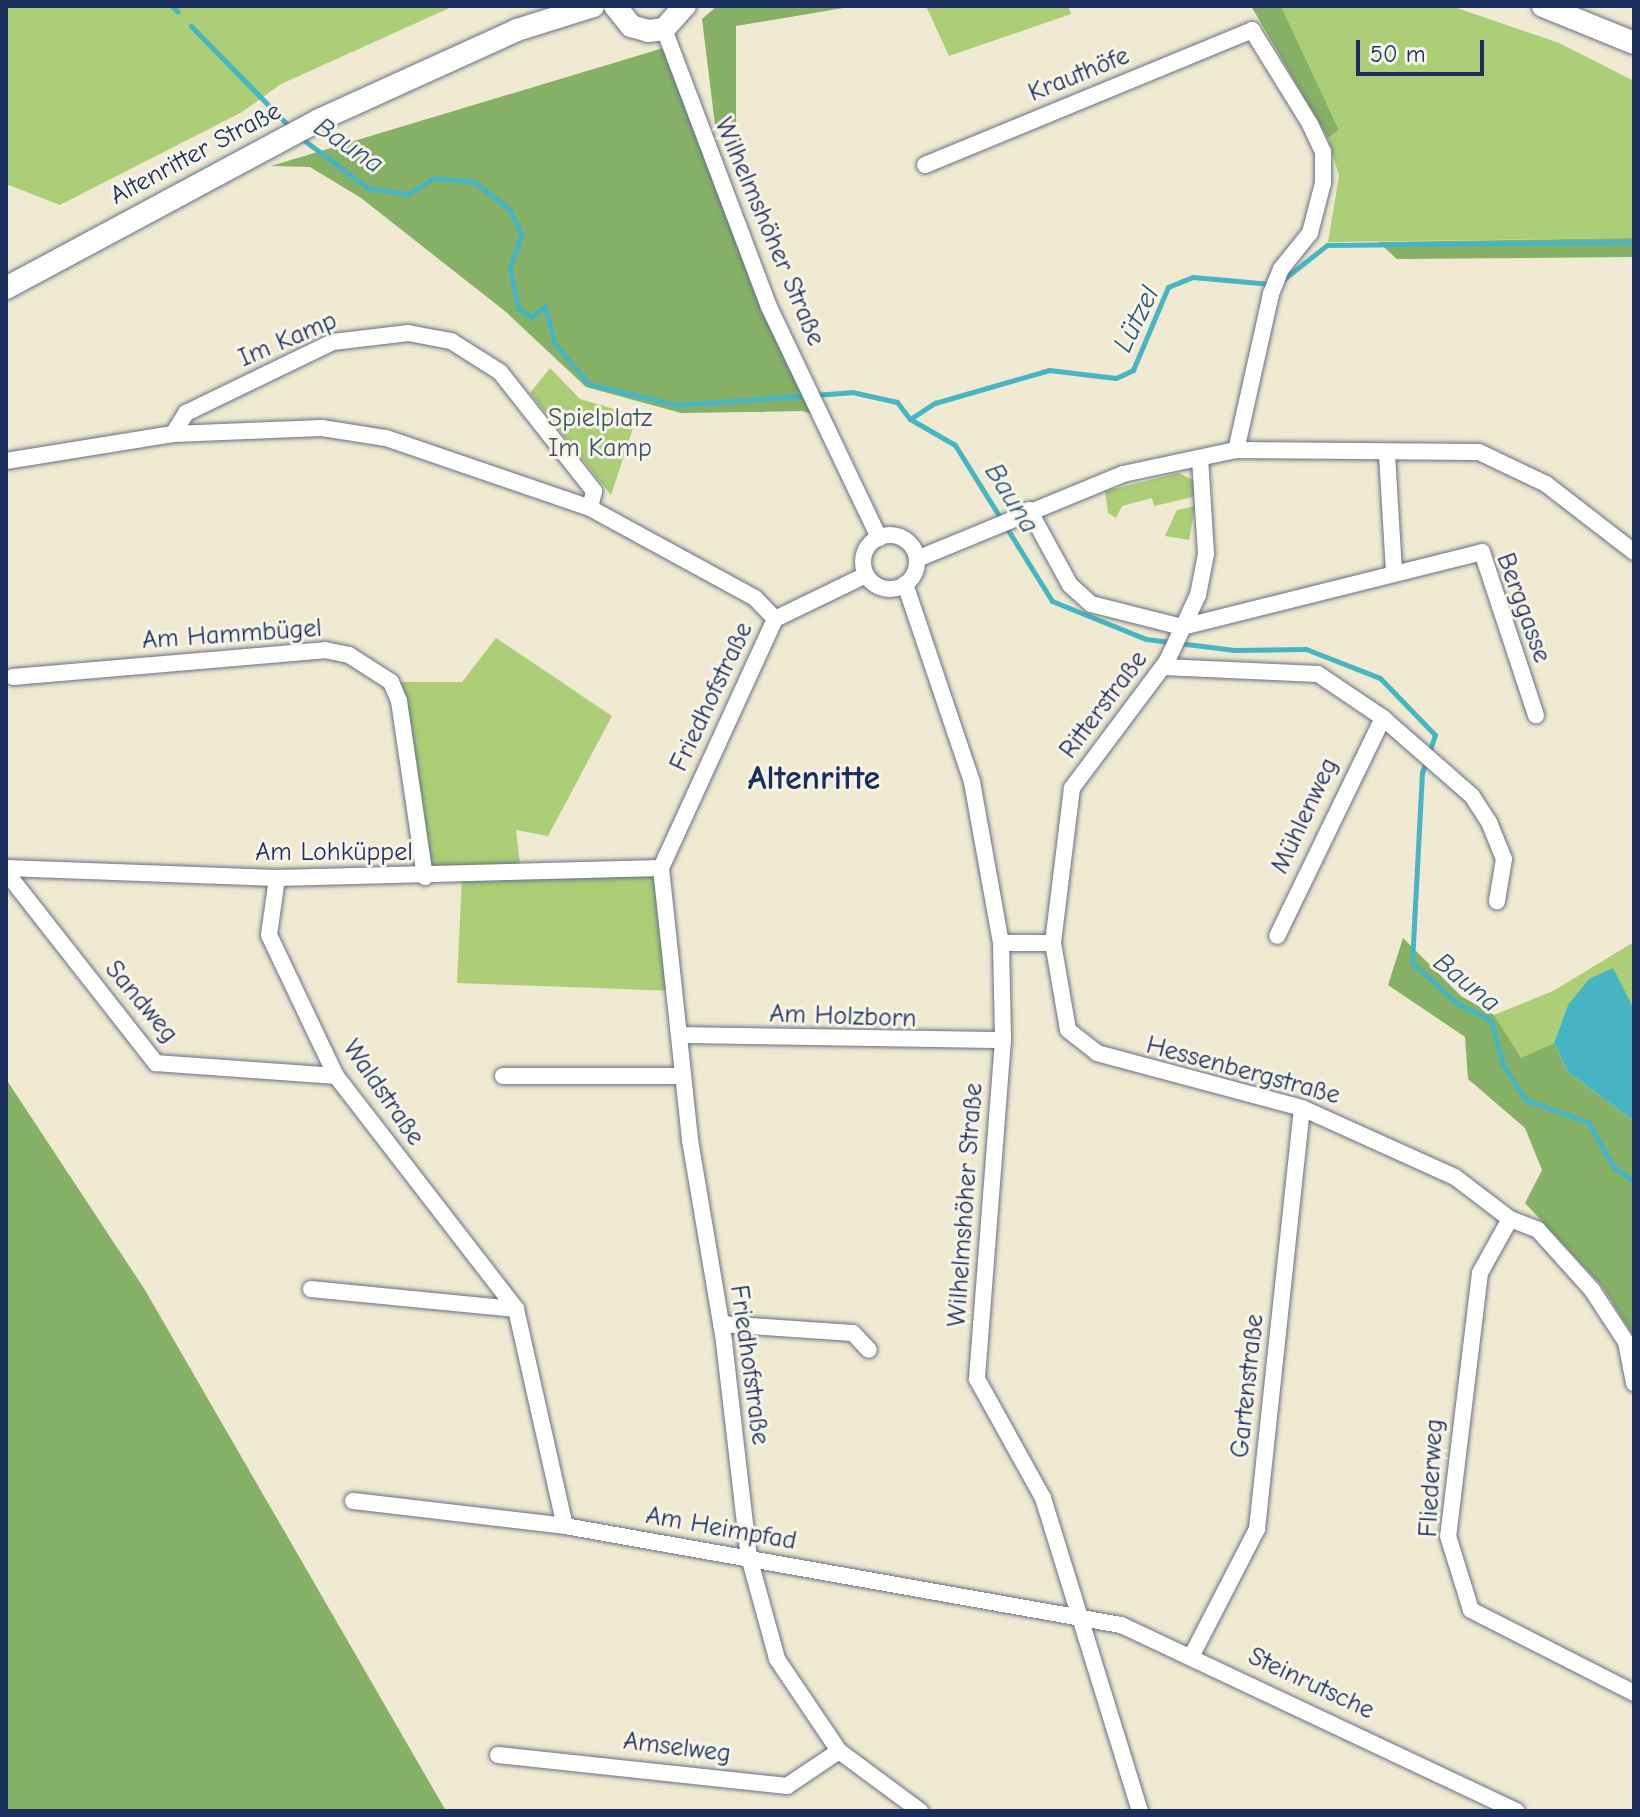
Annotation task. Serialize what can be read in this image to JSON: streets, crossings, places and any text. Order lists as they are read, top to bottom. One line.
{"streets":{"main road":["Altenritter Straße"],"street":["Krauthöfe","Wilhelmshöher Straße","Im Kamp","Berggasse","Am Hammbügel","Friedhofstraße","Ritterstraße","Mühlenweg","Am Lohküppel","Sandweg","Am Holzborn","Hessenbergstraße","Waldstraße","Gartenstraße","Fliederweg","Am Heimpfad","Steinrutsche","Amselweg"]},"crossings":[["Wilhelmshöher Straße","Am Holzborn"],["Wilhelmshöher Straße","Am Heimpfad"],["Wilhelmshöher Straße","Steinrutsche"],["Berggasse","Ritterstraße"],["Am Hammbügel","Am Lohküppel"],["Friedhofstraße","Am Lohküppel"],["Friedhofstraße","Am Holzborn"],["Friedhofstraße","Am Heimpfad"],["Friedhofstraße","Amselweg"],["Ritterstraße","Hessenbergstraße"],["Am Lohküppel","Sandweg"],["Am Lohküppel","Waldstraße"],["Sandweg","Waldstraße"],["Hessenbergstraße","Gartenstraße"],["Hessenbergstraße","Fliederweg"],["Waldstraße","Am Heimpfad"],["Gartenstraße","Steinrutsche"],["Am Heimpfad","Steinrutsche"]],"districts":["Altenritte"],"water":["Bauna","Lützel"],"parks":["Spielplatz Im Kamp"],"scale_bar":"50 m"}
